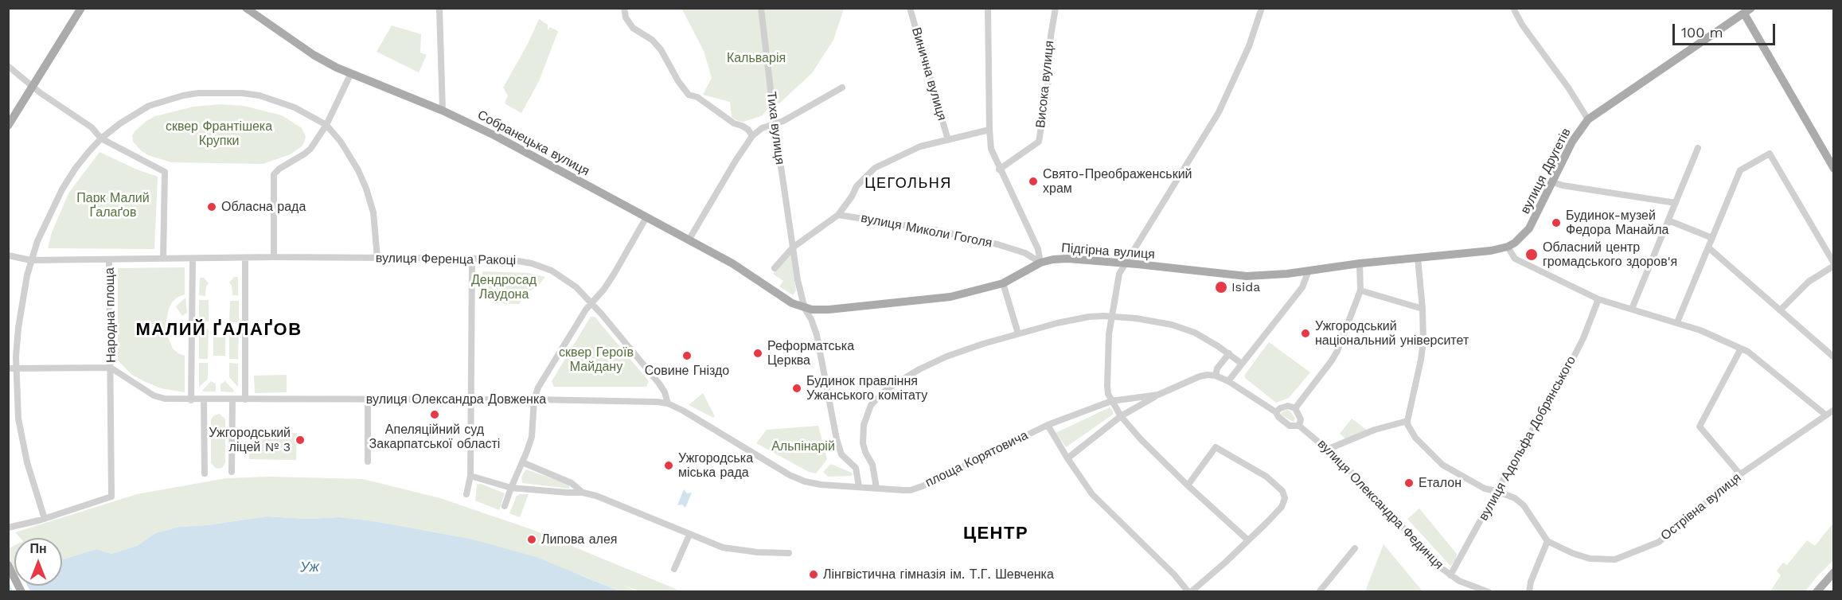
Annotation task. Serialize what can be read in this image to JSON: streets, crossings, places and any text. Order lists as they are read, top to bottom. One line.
{"streets":{"main road":["Собранецька вулиця","вулиця Другетів","Підгірна вулиця"],"street":["Винична вулиця","Висока вулиця","Тиха вулиця","вулиця Миколи Гоголя","вулиця Ференца Ракоці","Народна площа","вулиця Олександра Довженка","вулиця Адольфа Добрянського","площа Корятовича","вулиця Олександра Фединця","Острівна вулиця"]},"crossings":[["Тиха вулиця","Собранецька вулиця"],["Тиха вулиця","Підгірна вулиця"],["Тиха вулиця","площа Корятовича"],["Собранецька вулиця","Підгірна вулиця"],["вулиця Другетів","Підгірна вулиця"],["вулиця Миколи Гоголя","Підгірна вулиця"],["вулиця Ференца Ракоці","Народна площа"],["вулиця Ференца Ракоці","вулиця Олександра Довженка"],["вулиця Ференца Ракоці","площа Корятовича"],["Народна площа","вулиця Олександра Довженка"],["вулиця Олександра Довженка","площа Корятовича"],["вулиця Адольфа Добрянського","вулиця Олександра Фединця"]],"districts":["ЦЕГОЛЬНЯ","МАЛИЙ ҐАЛАҐОВ","ЦЕНТР"],"water":["Уж"],"parks":["Кальварія","сквер Франтішека Крупки","Парк Малий Ґалаґов","Дендросад Лаудона","сквер Героїв Майдану","Альпінарій"],"places":["Свято-Преображенський храм","Обласна рада","Будинок-музей Федора Манайла","Обласний центр громадського здоров'я","Isida","Ужгородський національний університет","Реформатська Церква","Совине Гніздо","Будинок правління Ужанського комітату","Апеляційний суд Закарпатської області","Ужгородський ліцей № 3","Ужгородська міська рада","Еталон","Липова алея","Лінгвістична гімназія ім. Т.Г. Шевченка"],"scale_bar":"100 m","north":"top"}
